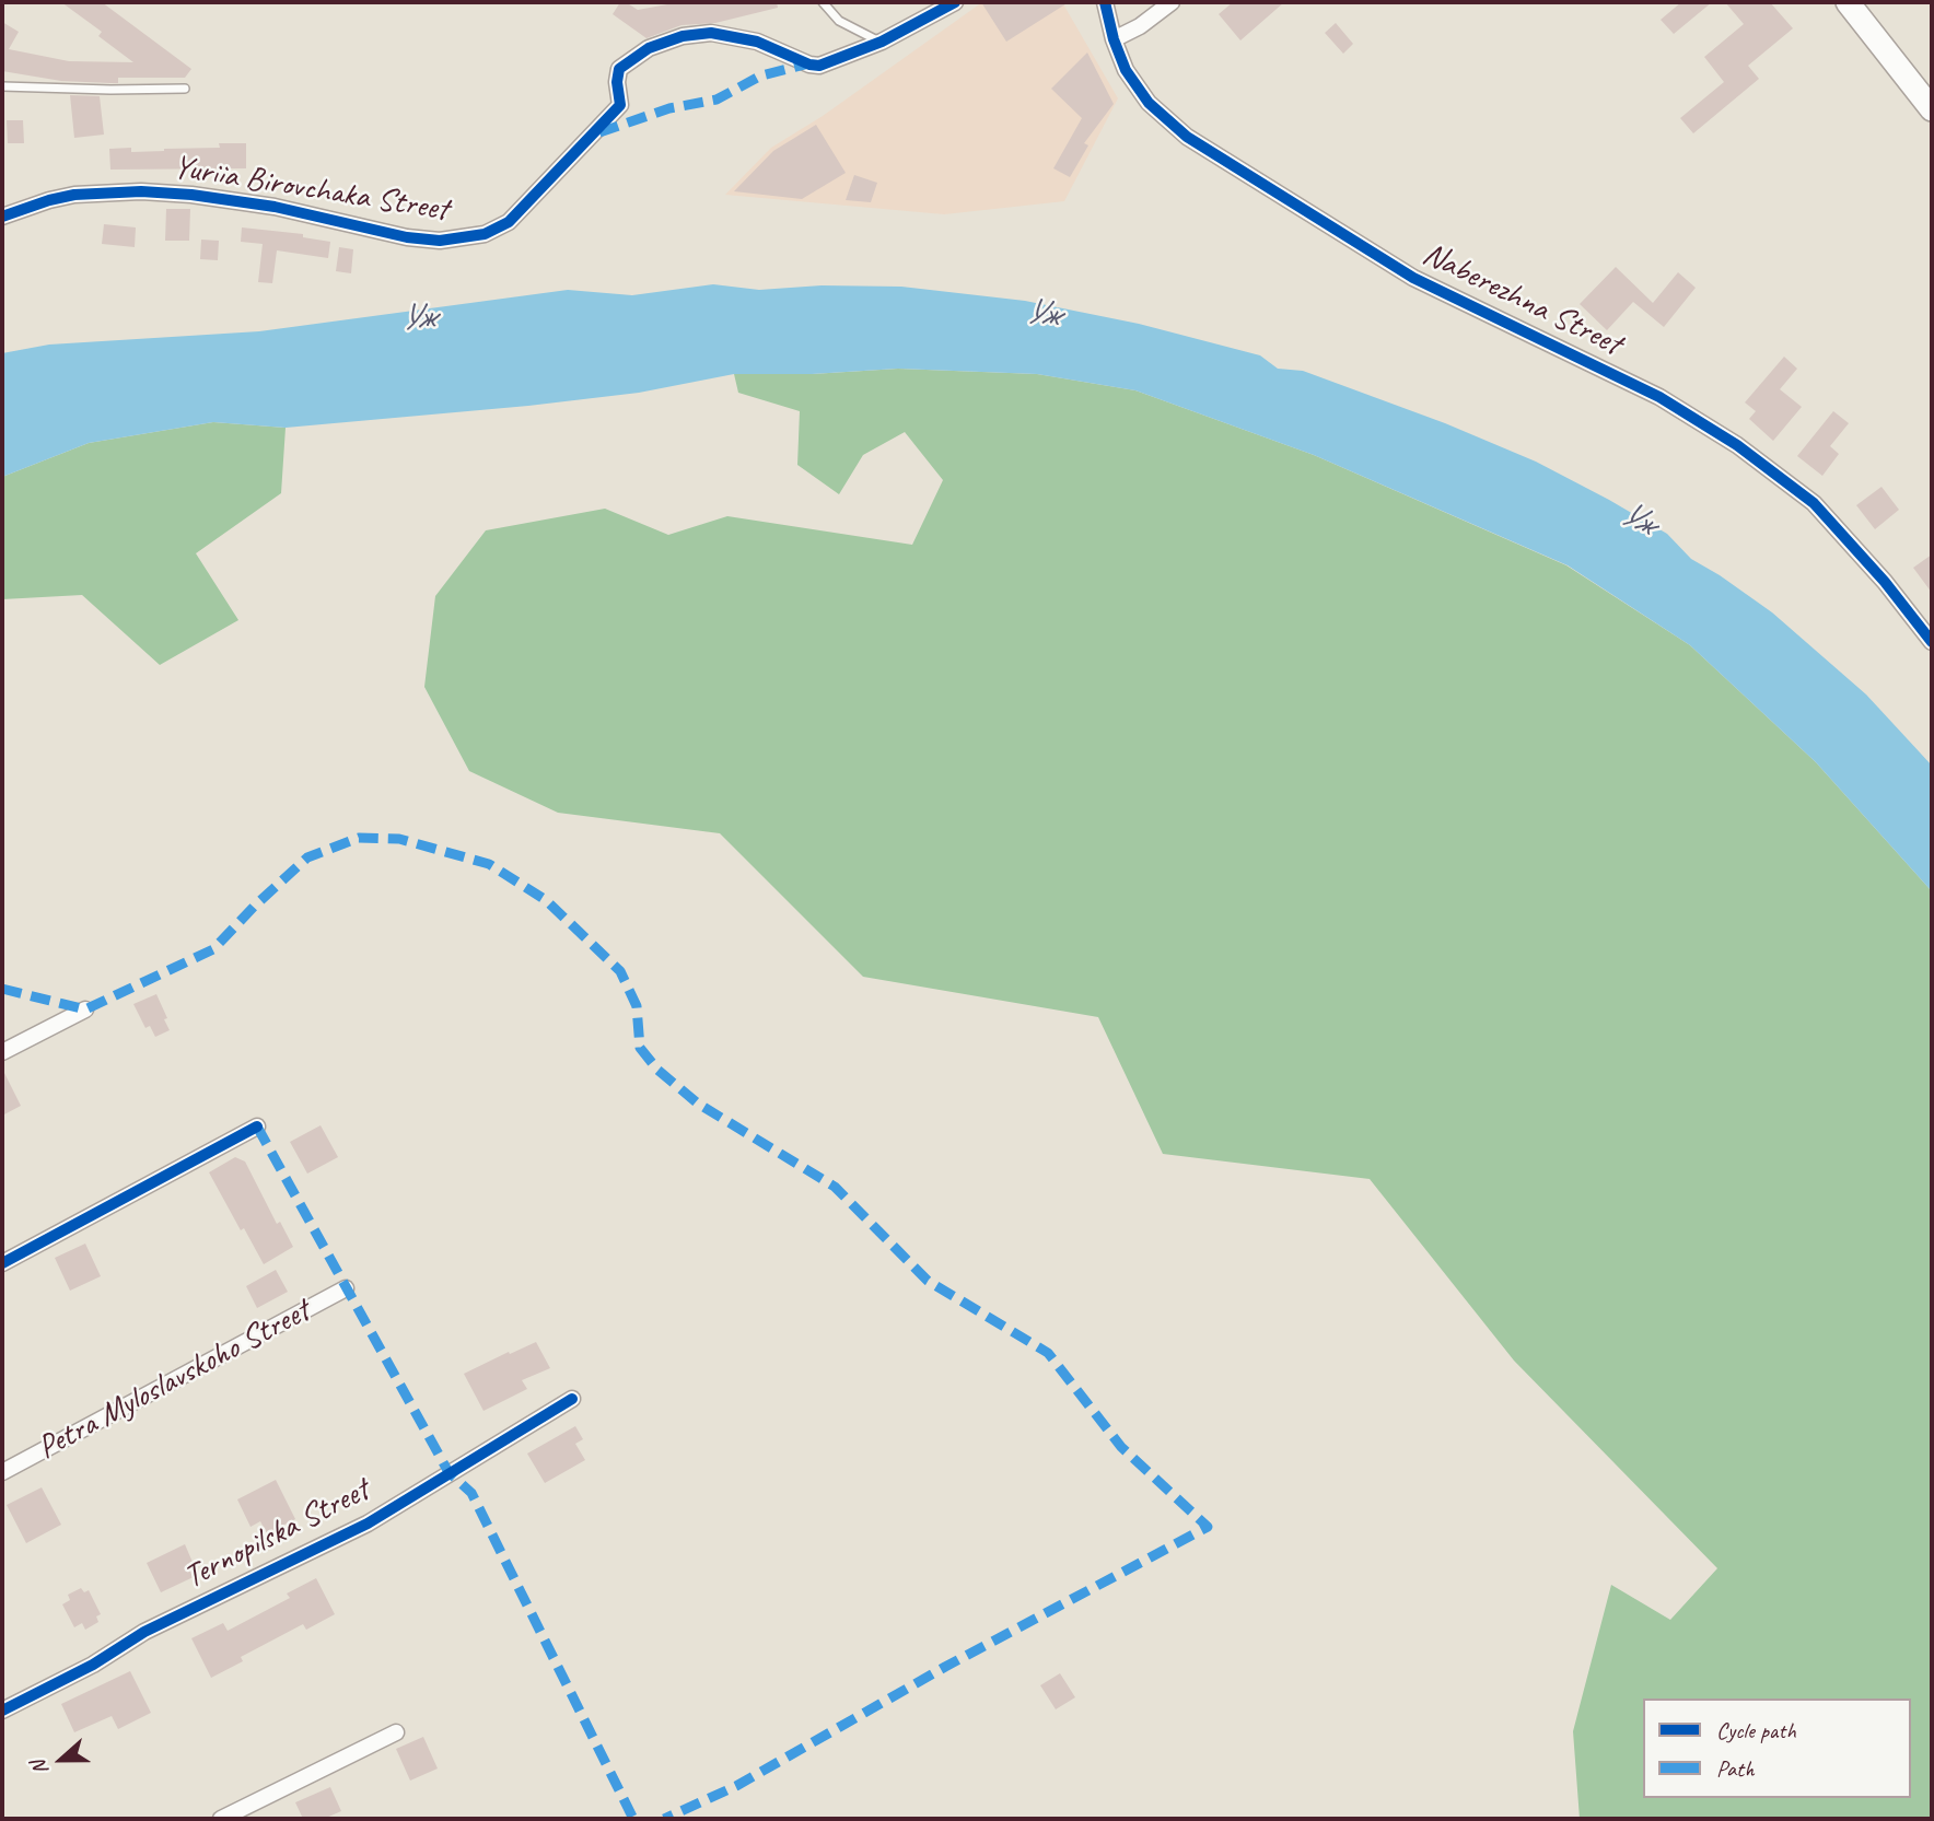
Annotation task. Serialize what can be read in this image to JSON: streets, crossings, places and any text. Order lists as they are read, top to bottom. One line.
{"streets":{"street":["Yuriia Birovchaka Street","Naberezhna Street","Petra Myloslavskoho Street","Ternopilska Street"]},"water":["Уж"],"legend":["Cycle path","Path"],"north":"left"}
